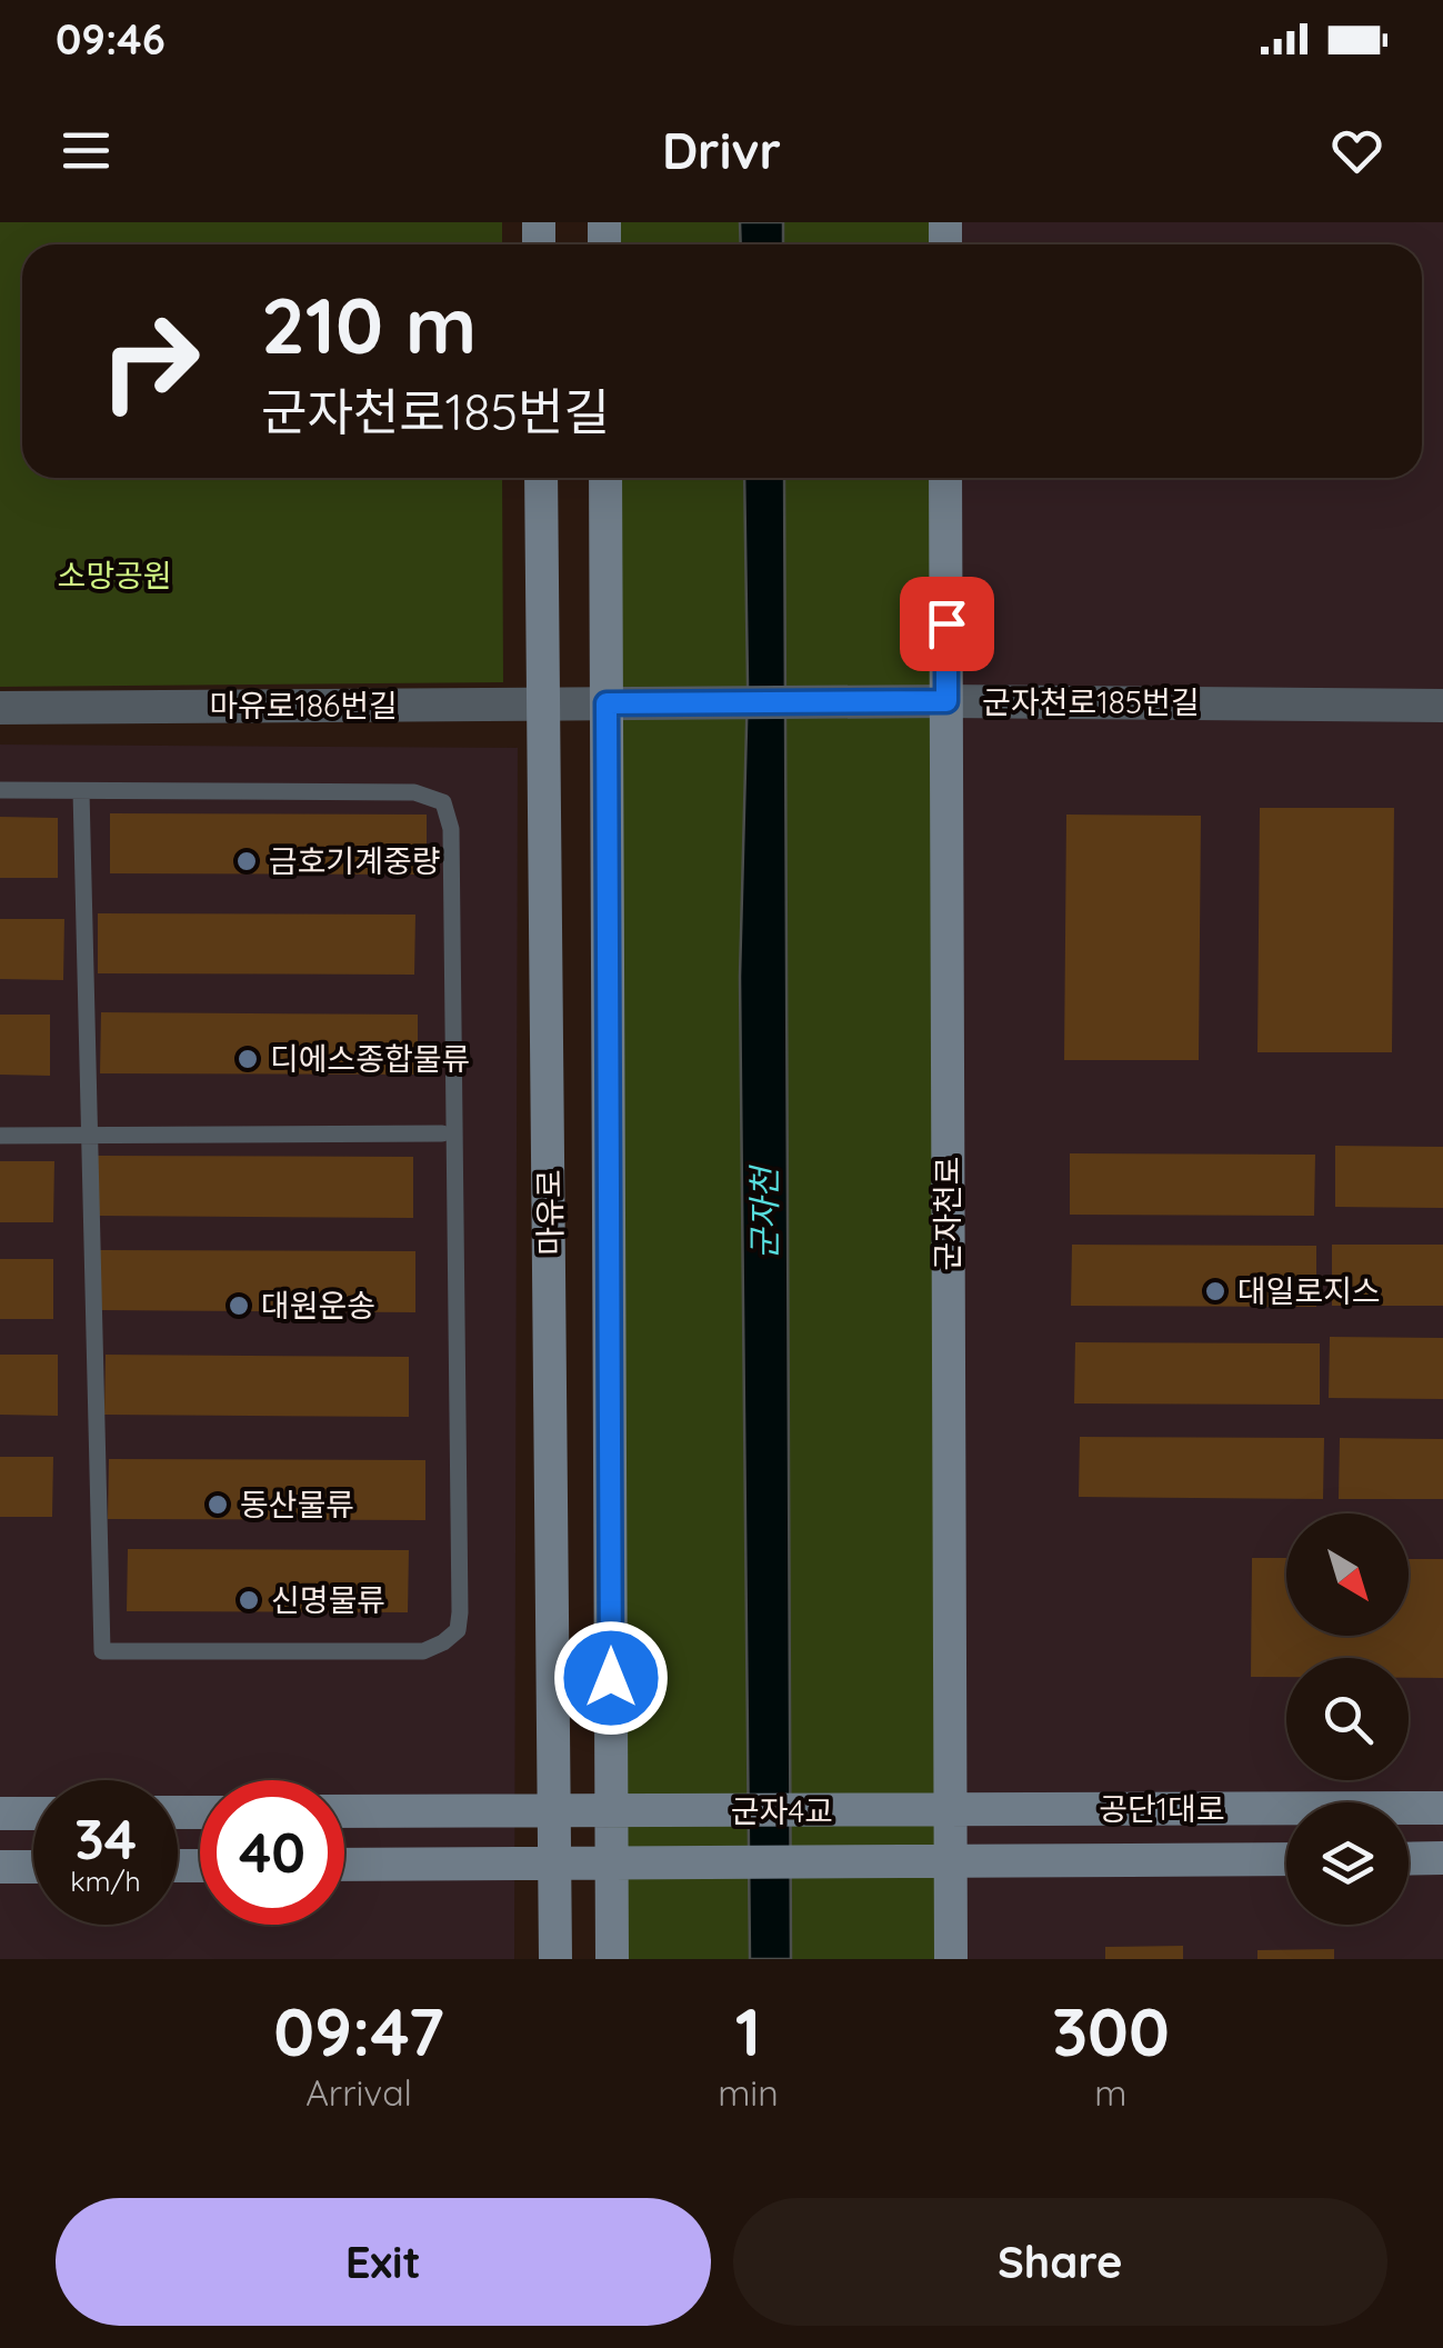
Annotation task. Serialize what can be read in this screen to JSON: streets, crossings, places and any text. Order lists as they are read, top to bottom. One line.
{"streets":{"street":["군자천로185번길","마유로186번길","마유로","군자천로","공단1대로","군자4교"]},"crossings":[["군자천로185번길","마유로186번길"],["군자천로185번길","마유로"],["군자천로185번길","군자천로"],["마유로186번길","마유로"],["마유로","군자4교"],["군자천로","공단1대로"],["공단1대로","군자4교"]],"water":["군자천"],"parks":["소망공원"],"places":["금호기계중량","디에스종합물류","대일로지스","대원운송","동산물류","신명물류"],"north":"bottom right","page":{"status":"09:46","header":"Drivr","turn":["210 m","군자천로185번길"],"speed":"34 km/h","limit":"40","eta":["09:47","Arrival","1","min","300","m"],"buttons":["Exit","Share"]}}
